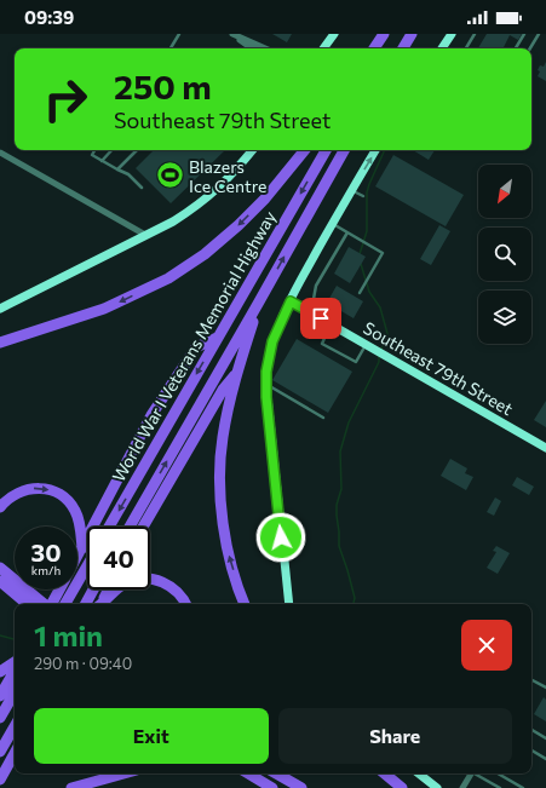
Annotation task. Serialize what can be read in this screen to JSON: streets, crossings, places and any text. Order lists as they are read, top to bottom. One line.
{"streets":{"highway":["World War I Veterans Memorial Highway"],"street":["Southeast 79th Street"]},"places":{"sports":["Blazers Ice Centre"]},"north":"bottom left","page":{"status":"09:39","turn":["250 m","Southeast 79th Street"],"speed":"30 km/h","limit":"40","heading":["1 min","290 m · 09:40"],"buttons":["Exit","Share"]}}
